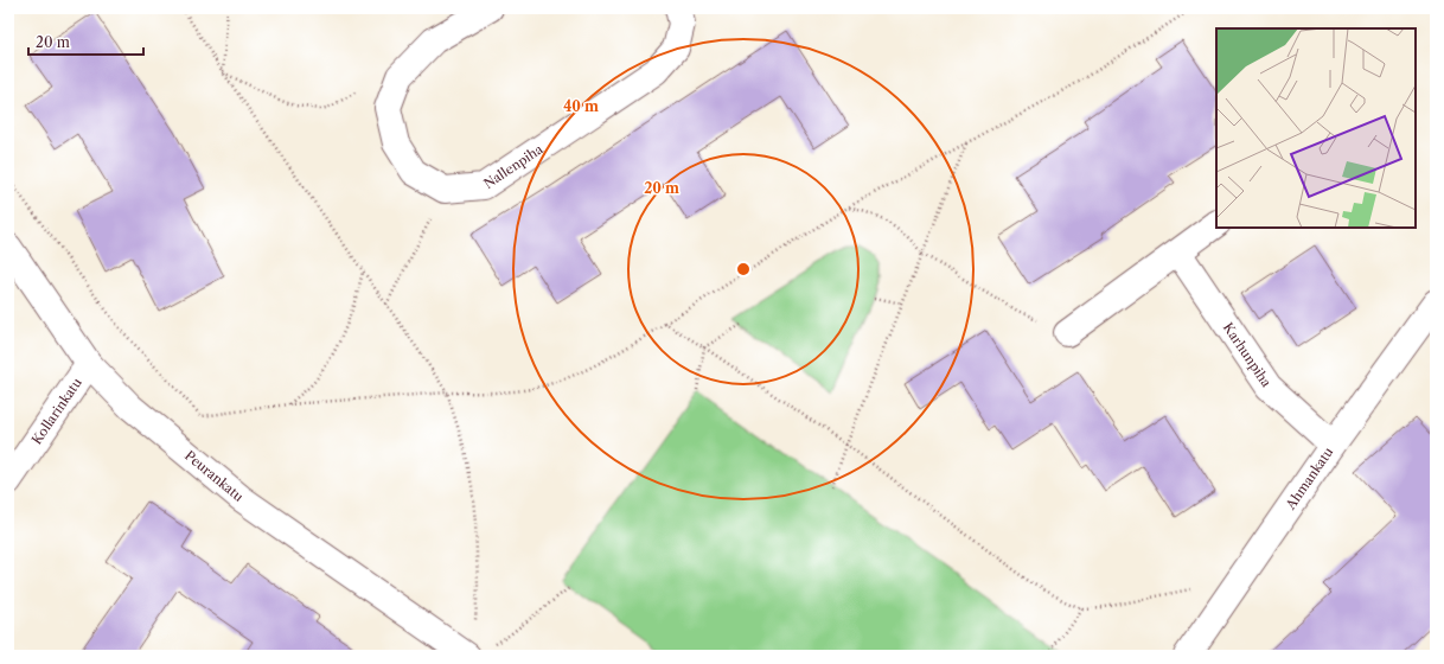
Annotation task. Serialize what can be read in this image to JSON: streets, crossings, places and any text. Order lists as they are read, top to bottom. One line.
{"streets":{"street":["Nallenpiha","Karhunpiha","Kollarinkatu","Peurankatu","Ahmankatu"]},"crossings":[["Karhunpiha","Ahmankatu"],["Kollarinkatu","Peurankatu"]],"scale_bar":"20 m","rings":["40 m","20 m"]}
